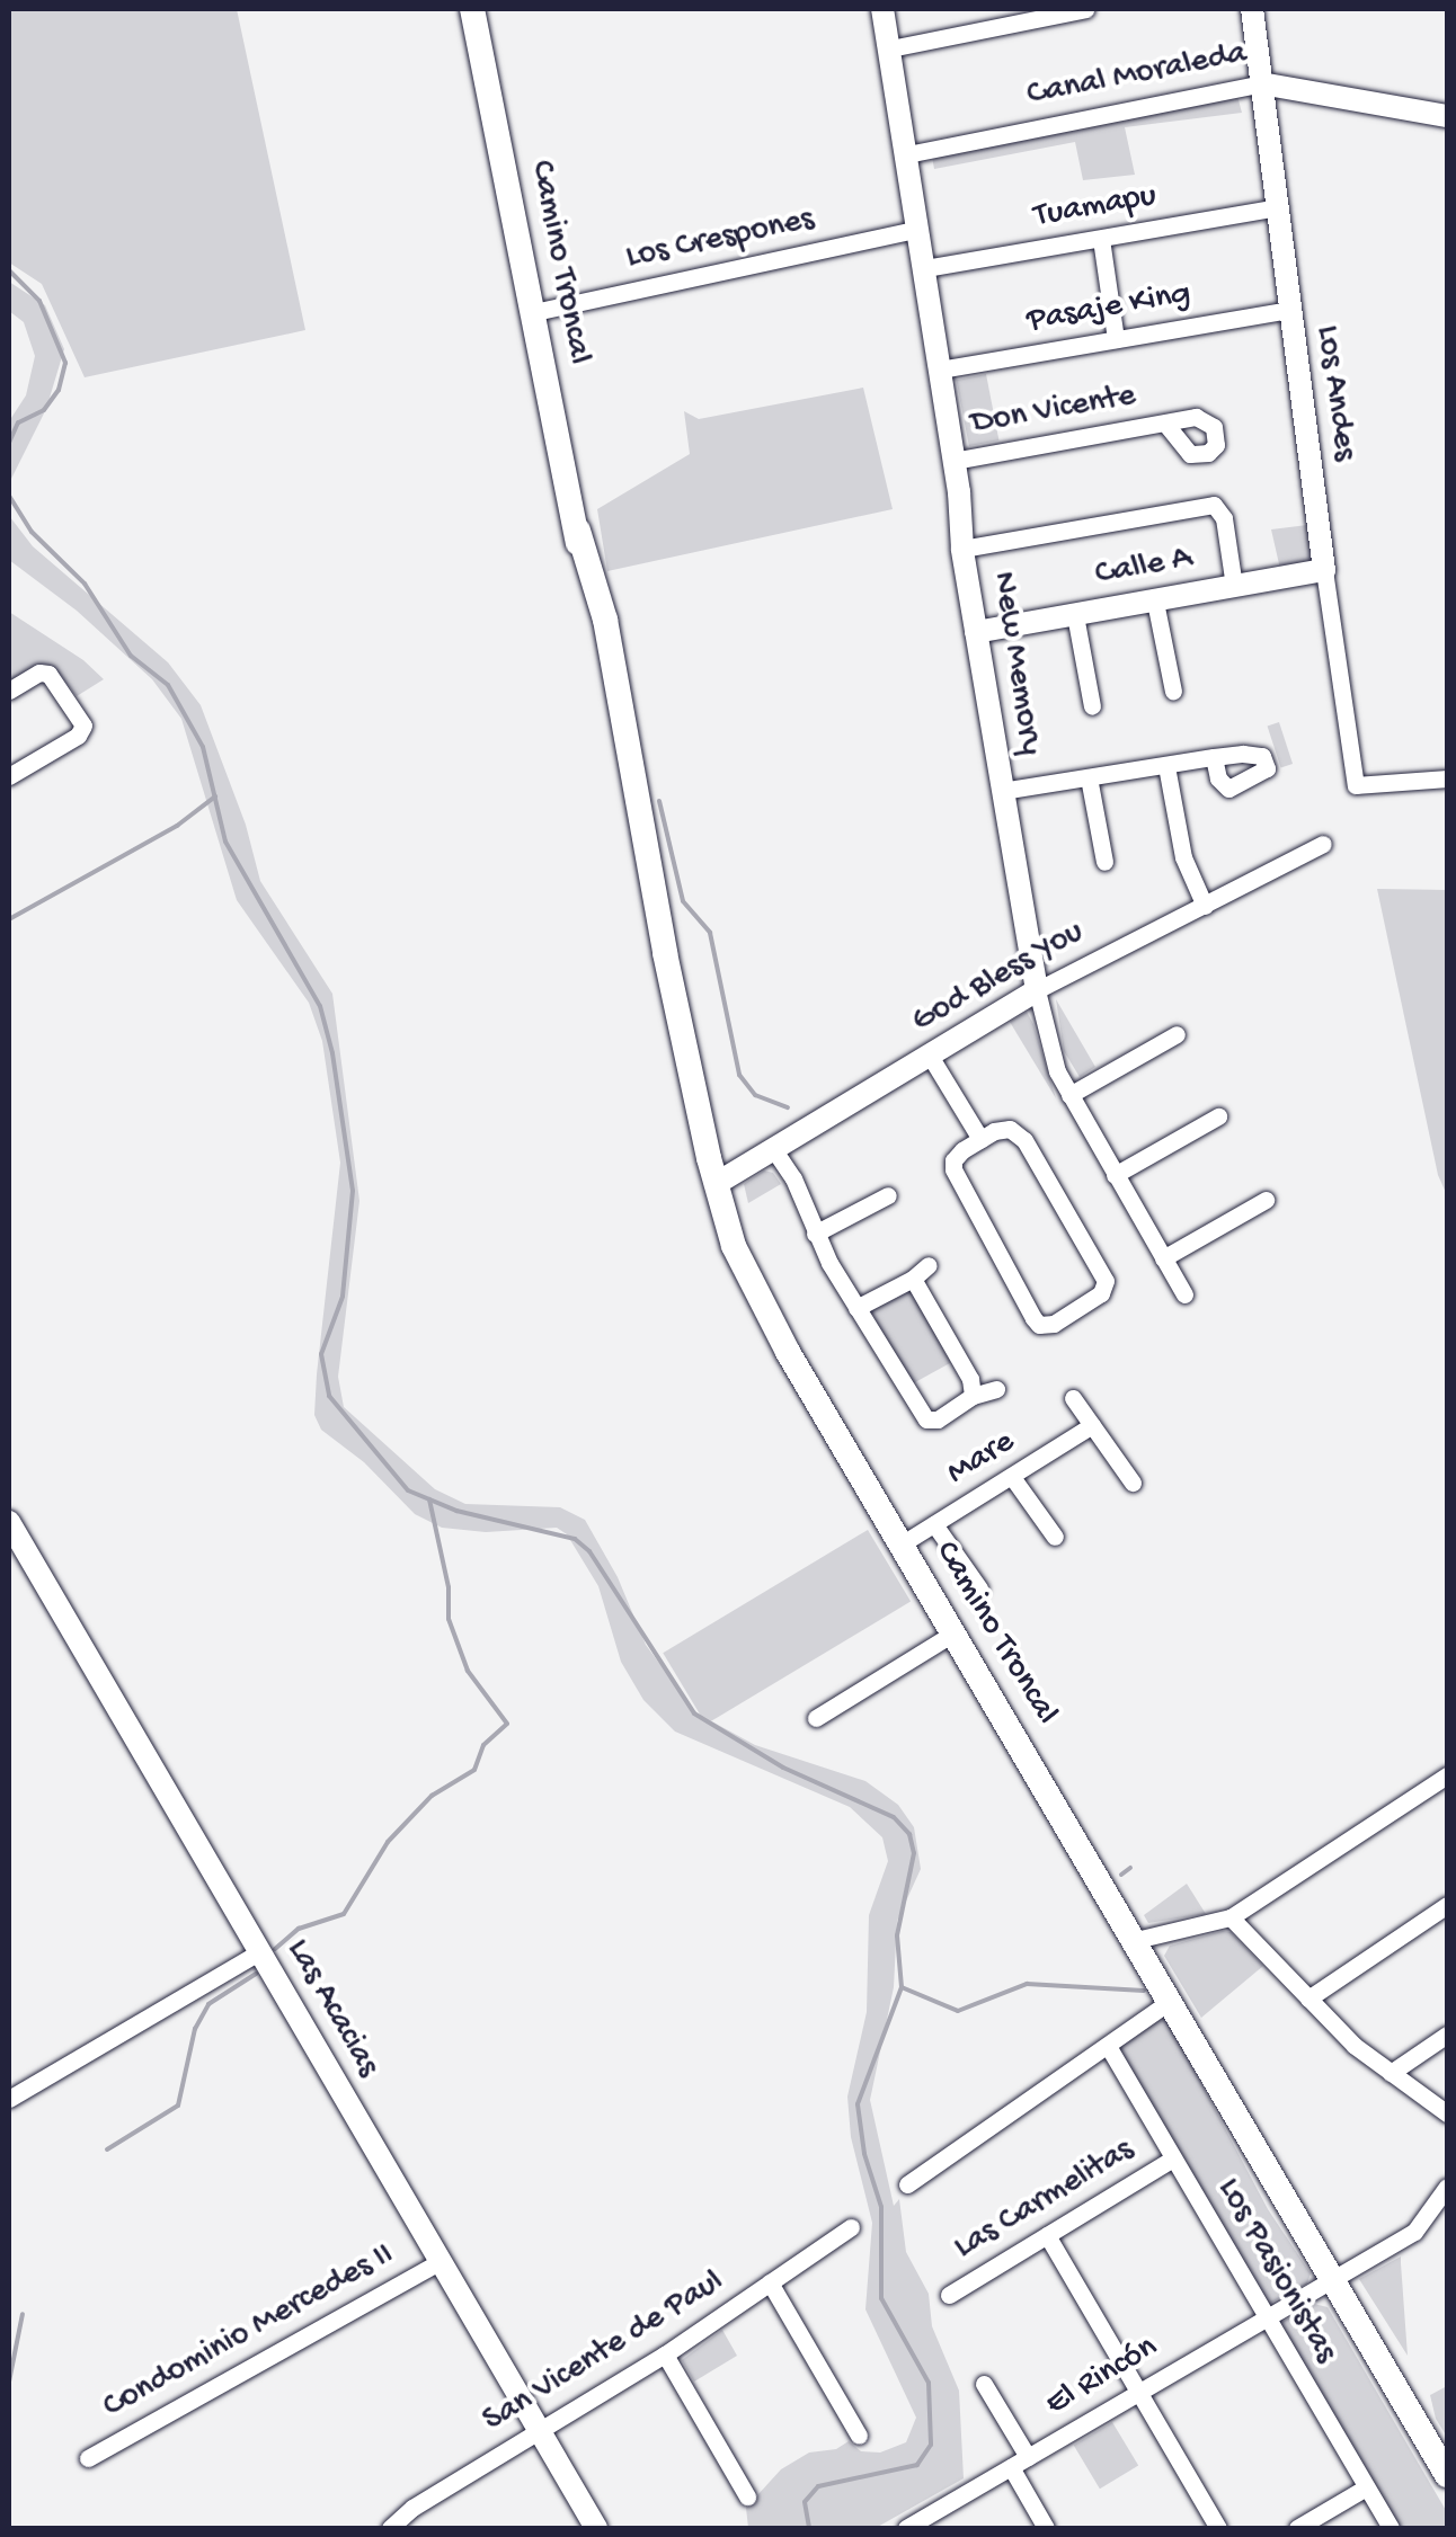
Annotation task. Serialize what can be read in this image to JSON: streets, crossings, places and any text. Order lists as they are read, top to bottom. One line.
{"streets":{"main road":["Camino Troncal"],"street":["Canal Moraleda","Tuamapu","Los Crespones","Pasaje King","Los Andes","Don Vicente","Calle A","New Memory","God Bless You","Mare","Las Acacias","Las Carmelitas","Los Pasionistas","Condominio Mercedes II","San Vicente de Paul","El Rincón"]},"crossings":[["Canal Moraleda","Los Andes"],["Canal Moraleda","New Memory"],["Tuamapu","Los Andes"],["Tuamapu","New Memory"],["Los Crespones","Camino Troncal"],["Los Crespones","New Memory"],["Camino Troncal","God Bless You"],["Camino Troncal","Mare"],["Camino Troncal","El Rincón"],["Pasaje King","Los Andes"],["Pasaje King","New Memory"],["Los Andes","Calle A"],["Don Vicente","New Memory"],["Calle A","New Memory"],["New Memory","God Bless You"],["Las Acacias","Condominio Mercedes II"],["Las Acacias","San Vicente de Paul"],["Las Carmelitas","Los Pasionistas"],["Los Pasionistas","El Rincón"]]}
